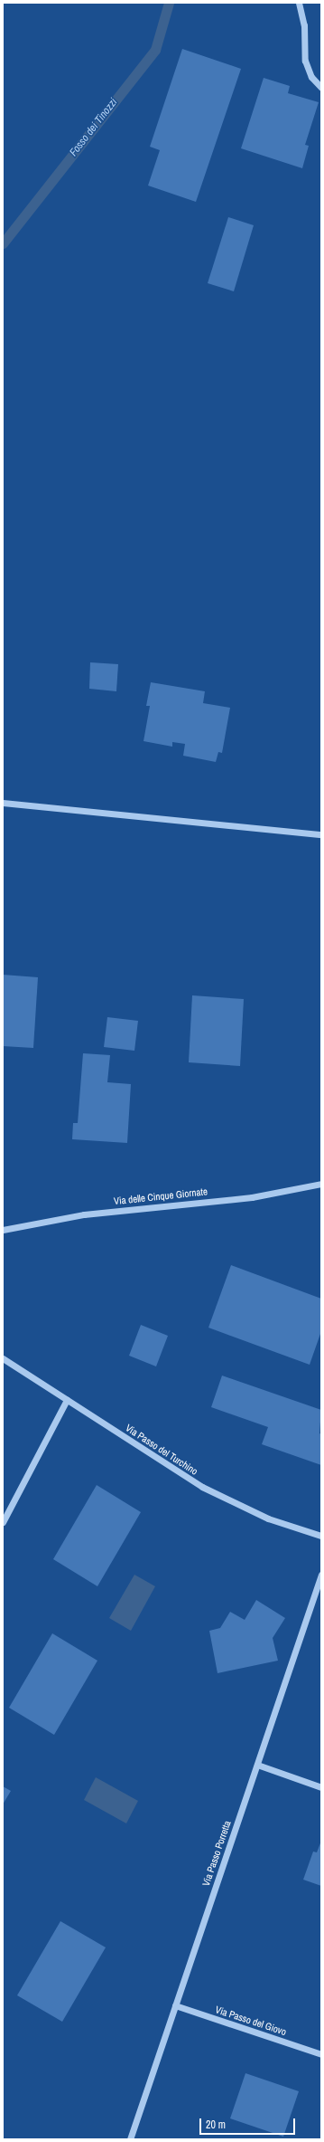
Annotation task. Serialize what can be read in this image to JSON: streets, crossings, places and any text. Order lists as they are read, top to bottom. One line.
{"streets":{"street":["Via delle Cinque Giornate","Via Passo del Turchino","Via Passo Porretta","Via Passo del Giovo"]},"crossings":[["Via Passo Porretta","Via Passo del Giovo"]],"water":["Fosso dei Tinozzi"],"scale_bar":"20 m"}
